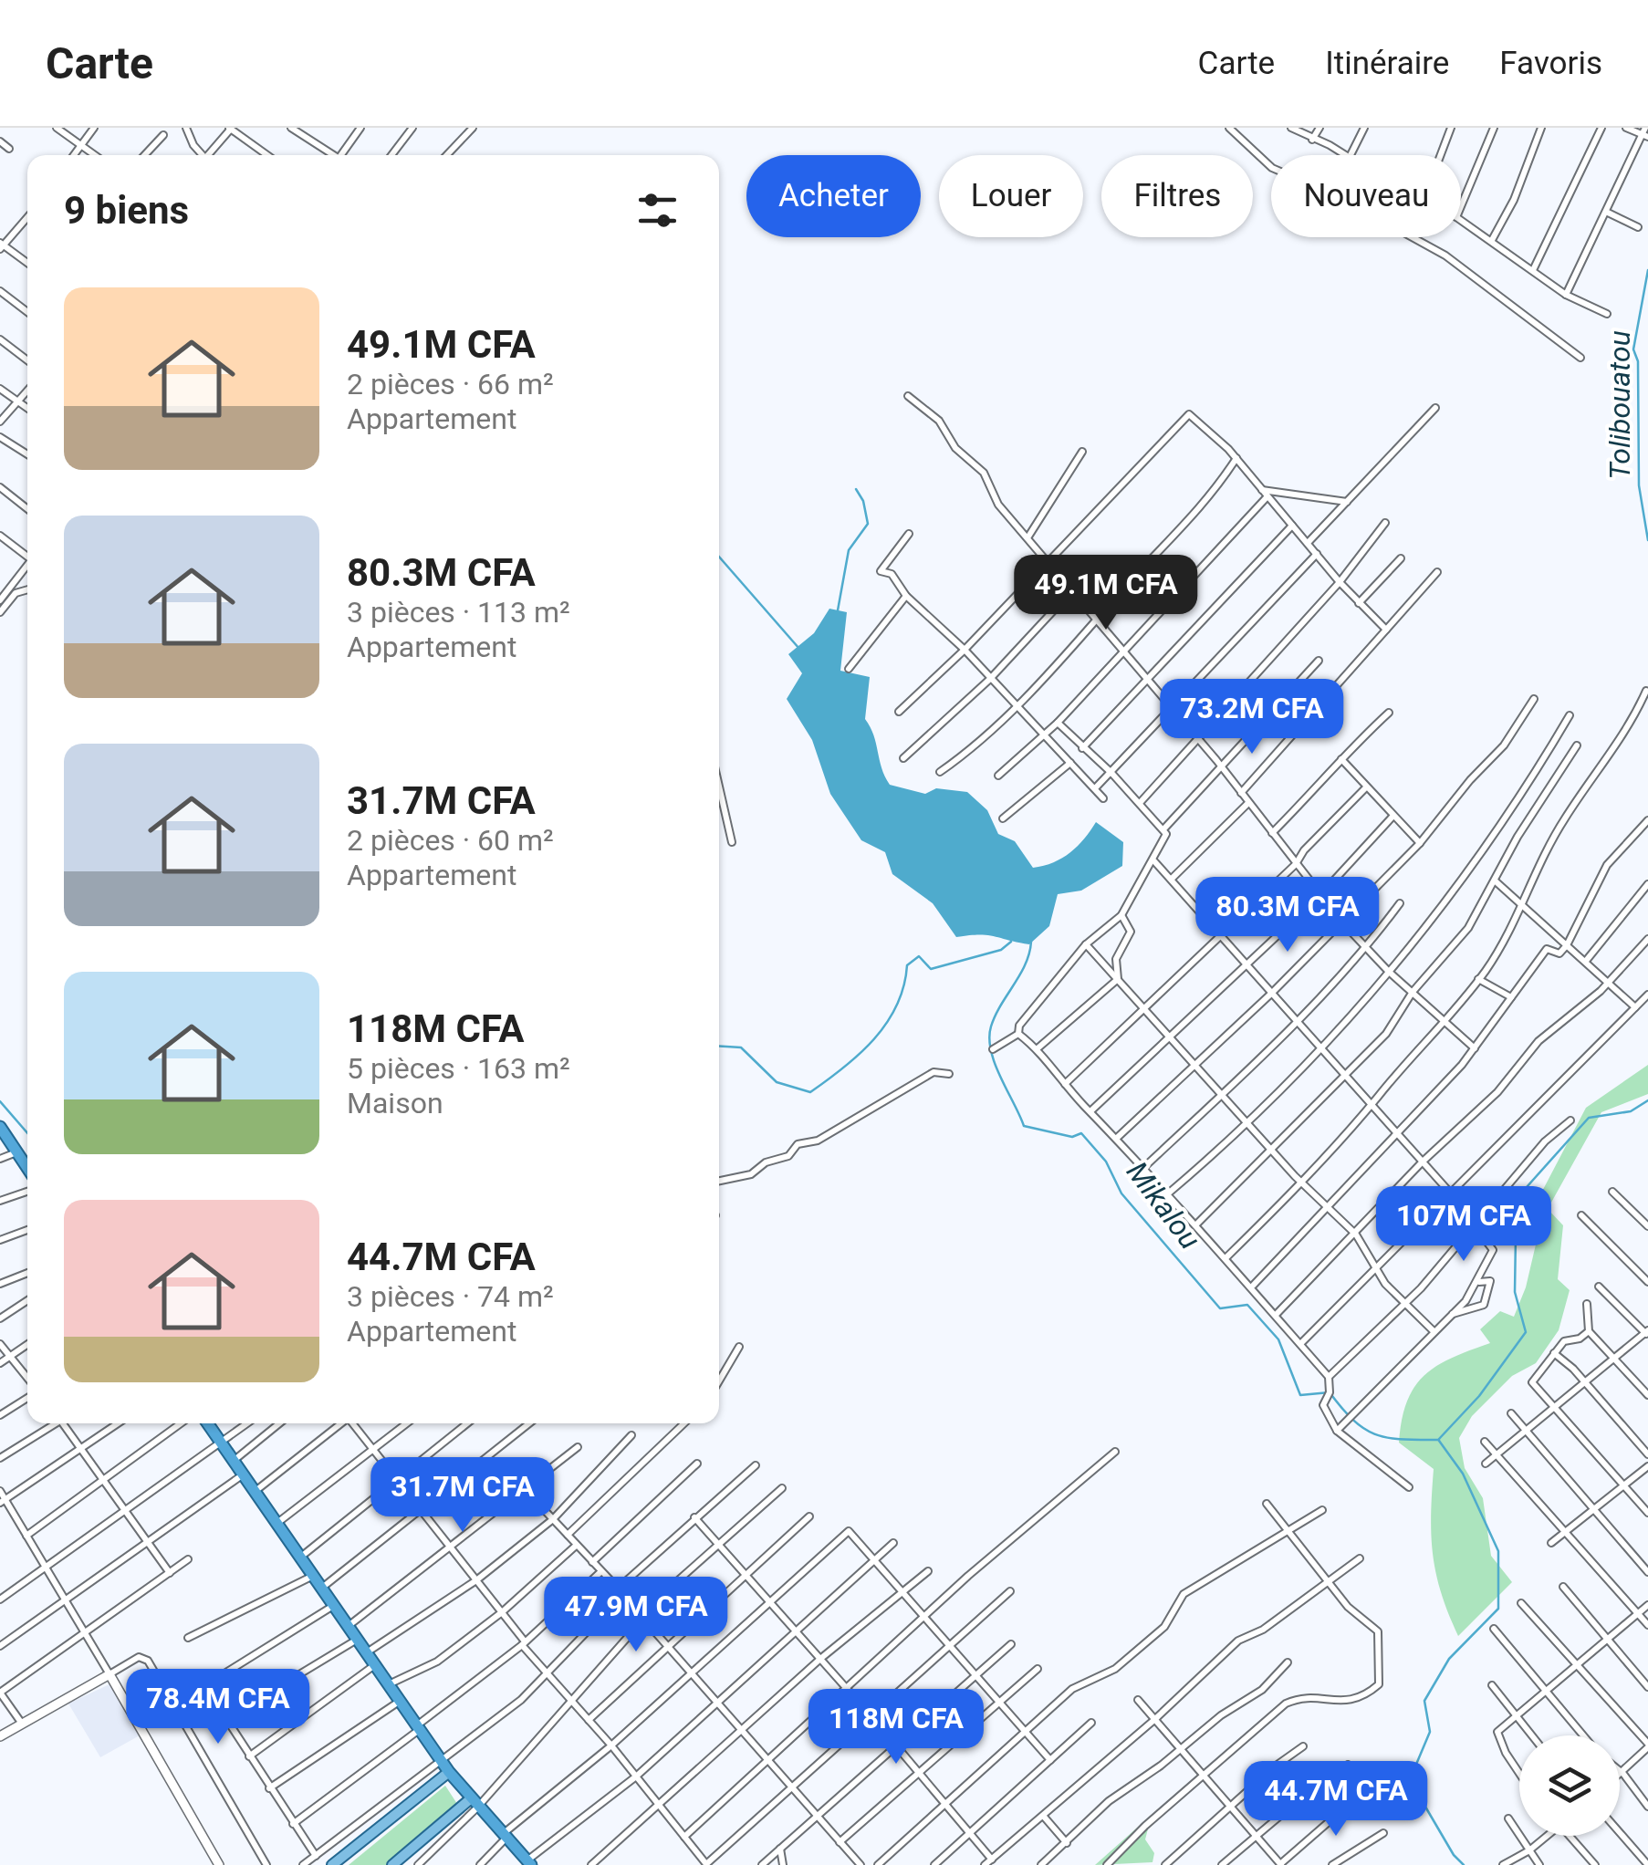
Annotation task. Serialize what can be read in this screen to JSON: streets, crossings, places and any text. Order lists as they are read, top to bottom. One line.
{"water":["Tolibouatou","Mikalou"],"page":{"header":"Carte","nav":["Carte","Itinéraire","Favoris"],"chip":["Acheter","Louer","Filtres","Nouveau"],"heading":"9 biens","list":[{"name":"49.1M CFA","note":"2 pièces · 66 m² · Appartement"},{"name":"80.3M CFA","note":"3 pièces · 113 m² · Appartement"},{"name":"31.7M CFA","note":"2 pièces · 60 m² · Appartement"},{"name":"118M CFA","note":"5 pièces · 163 m² · Maison"},{"name":"44.7M CFA","note":"3 pièces · 74 m² · Appartement"}],"price":["49.1M CFA","73.2M CFA","80.3M CFA","107M CFA","31.7M CFA","47.9M CFA","78.4M CFA","118M CFA","44.7M CFA"]}}
